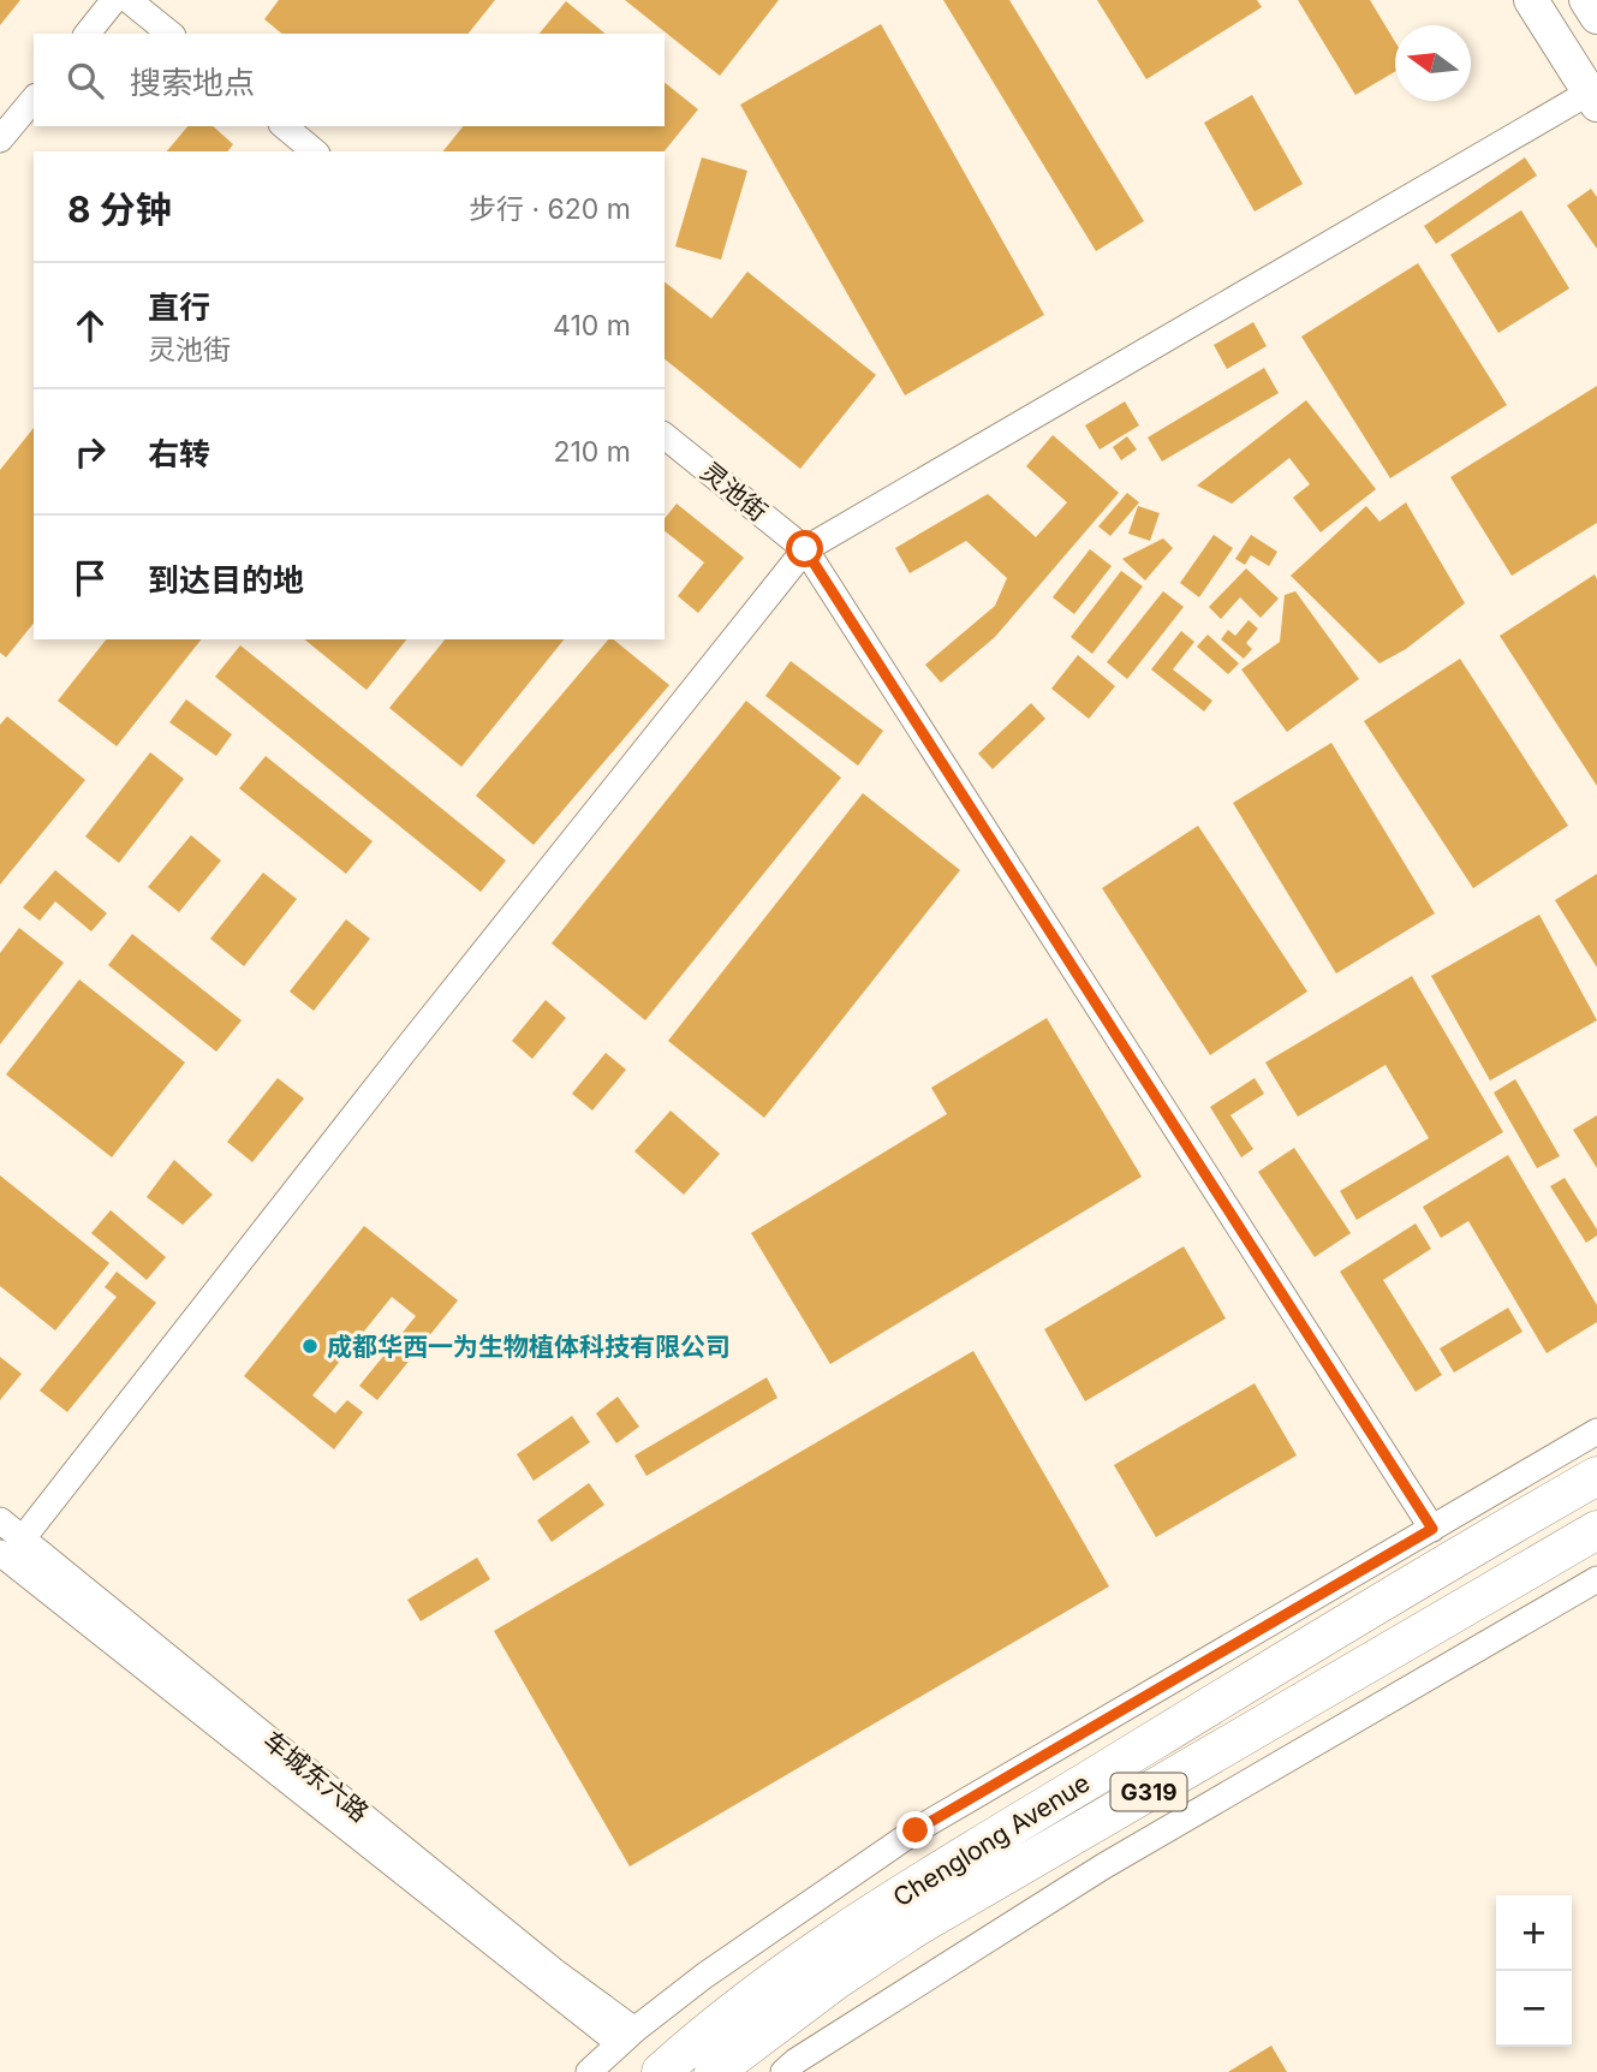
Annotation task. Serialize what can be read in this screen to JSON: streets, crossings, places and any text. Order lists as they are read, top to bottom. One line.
{"streets":{"highway":["G319","Chenglong Avenue"],"street":["灵池街","车城东六路"]},"places":["成都华西一为生物植体科技有限公司"],"north":"left","page":{"search":"搜索地点","heading":["8 分钟","步行 · 620 m"],"list":[["直行","灵池街","410 m"],["右转","210 m"],"到达目的地"],"map_buttons":["+","−"]}}
